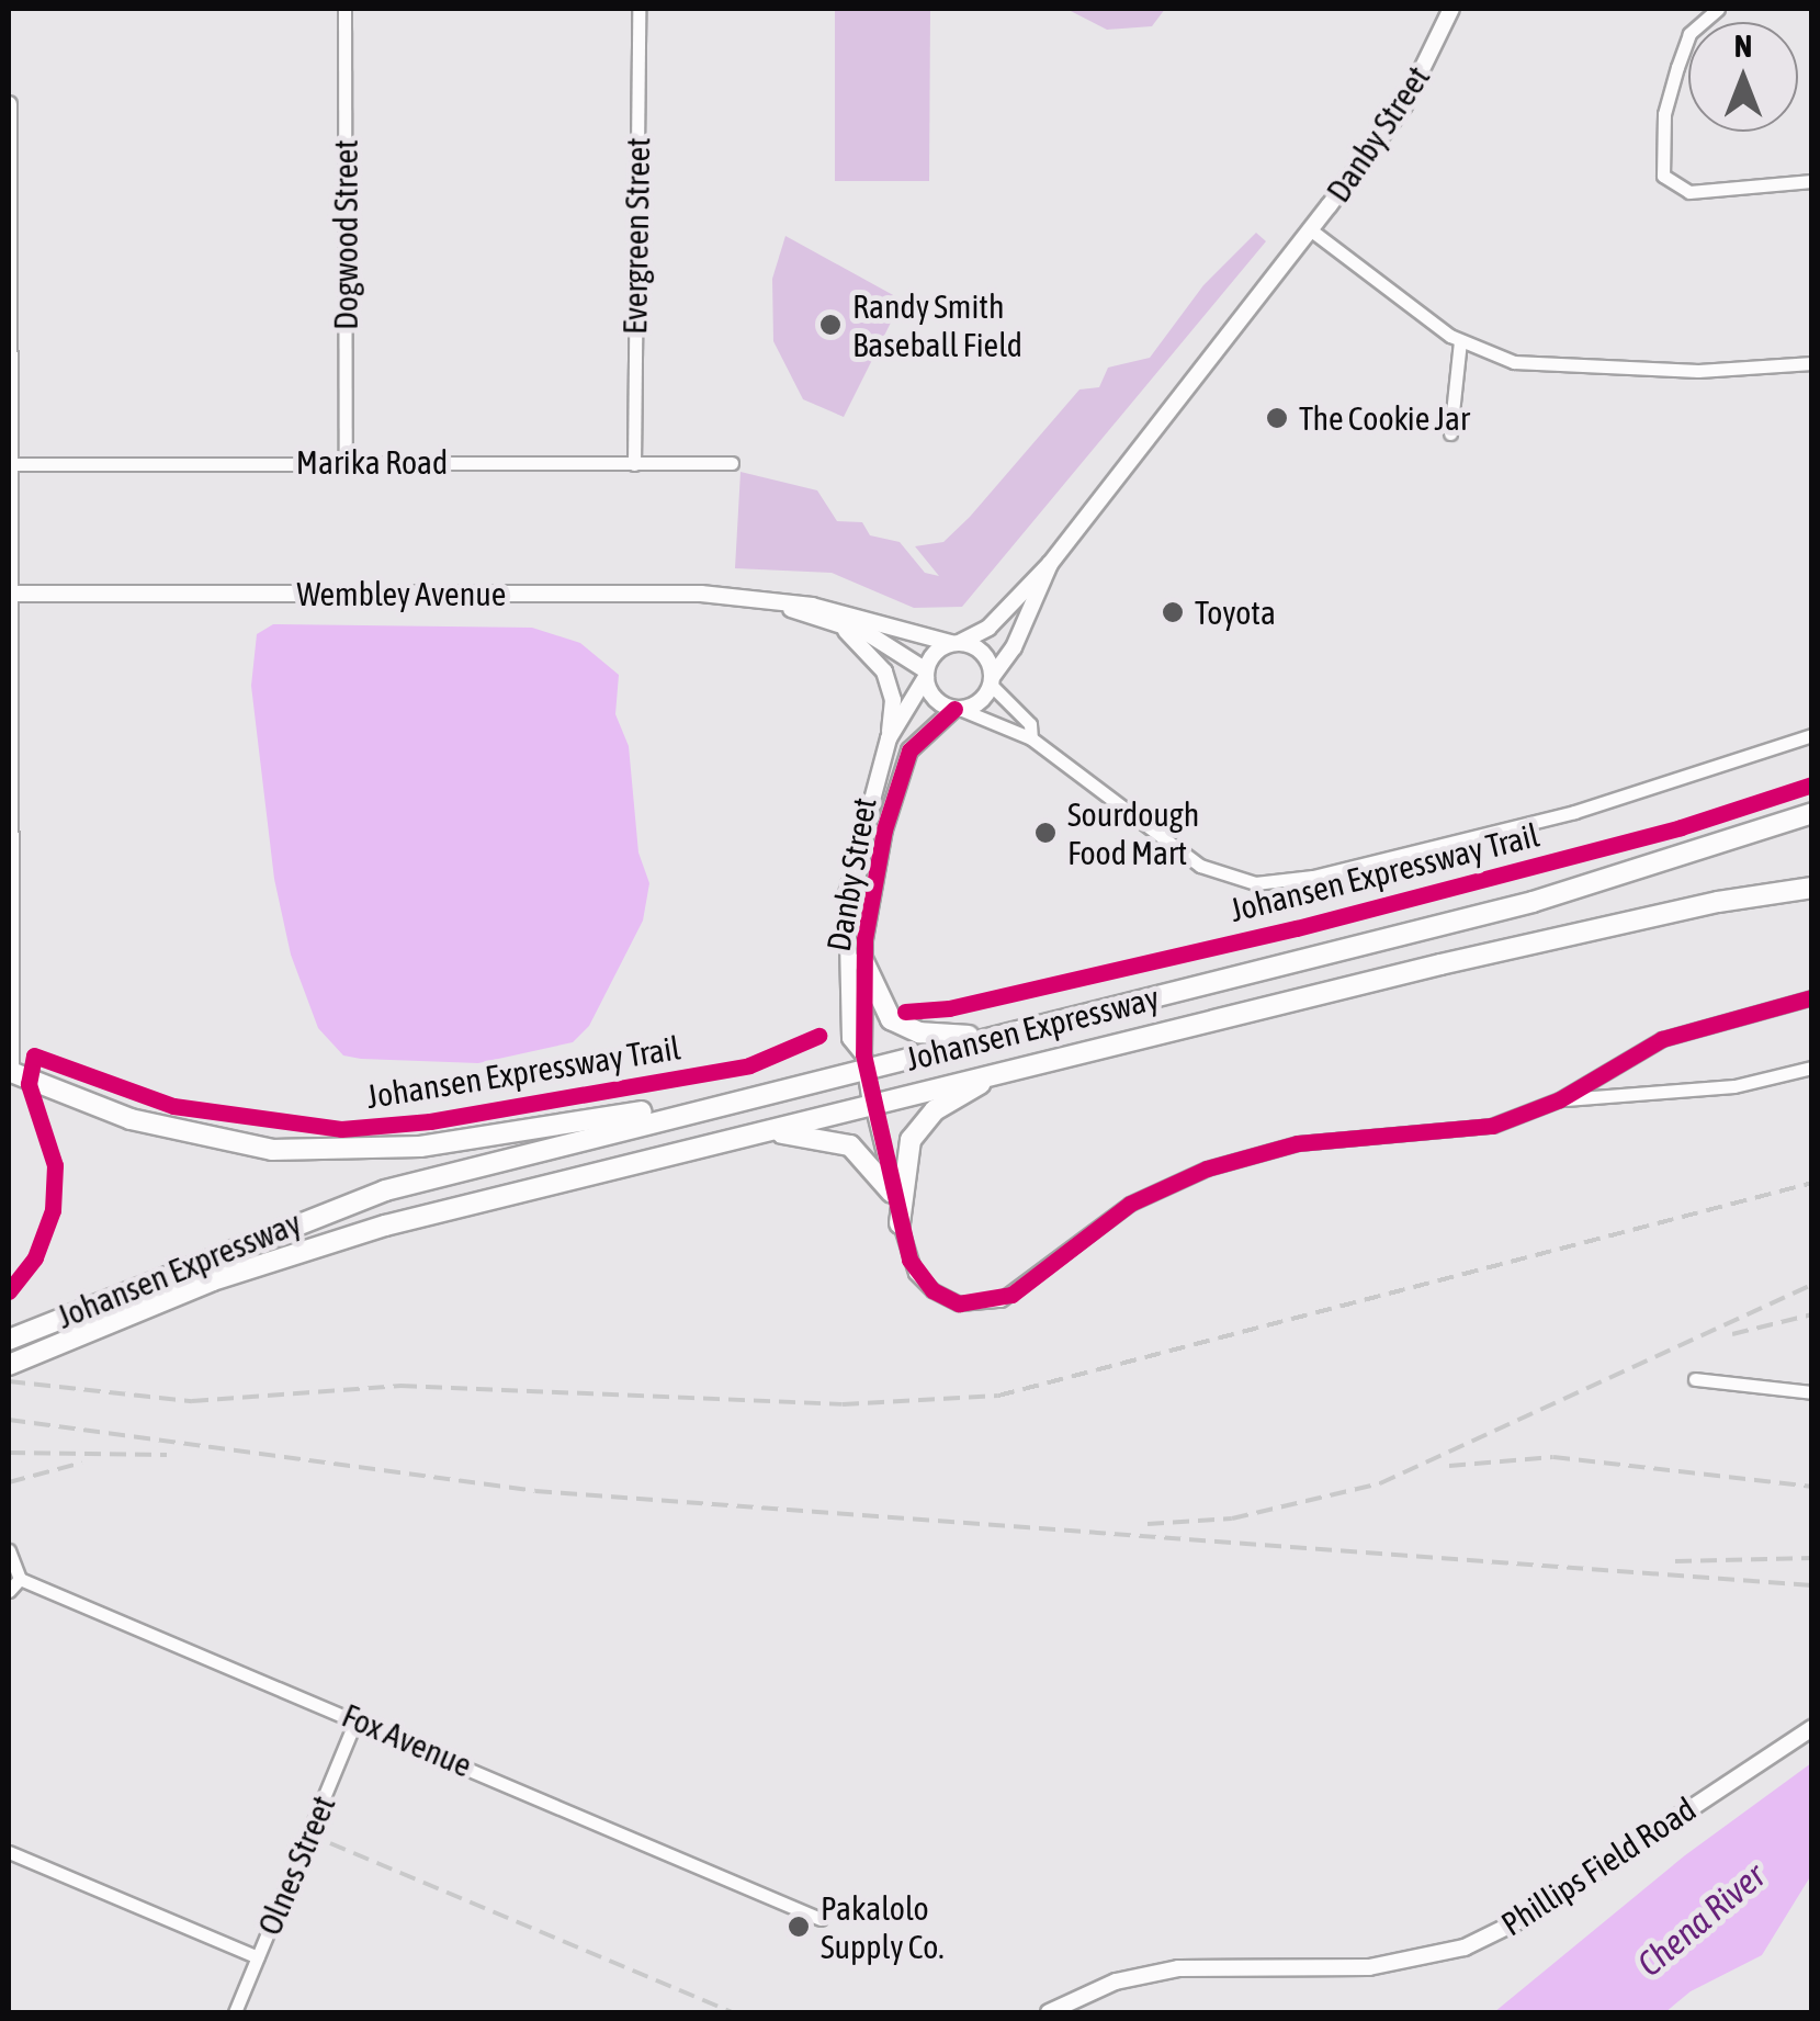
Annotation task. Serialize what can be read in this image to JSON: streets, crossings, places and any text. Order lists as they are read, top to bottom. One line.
{"streets":{"highway":["Johansen Expressway"],"street":["Danby Street","Dogwood Street","Evergreen Street","Marika Road","Wembley Avenue","Fox Avenue","Olnes Street","Phillips Field Road"],"cycle path":["Johansen Expressway Trail"]},"crossings":[["Danby Street","Wembley Avenue"],["Danby Street","Johansen Expressway"],["Dogwood Street","Marika Road"],["Evergreen Street","Marika Road"],["Fox Avenue","Olnes Street"]],"water":["Chena River"],"places":["Randy Smith Baseball Field","The Cookie Jar","Toyota","Sourdough Food Mart","Pakalolo Supply Co."],"north":"top"}
